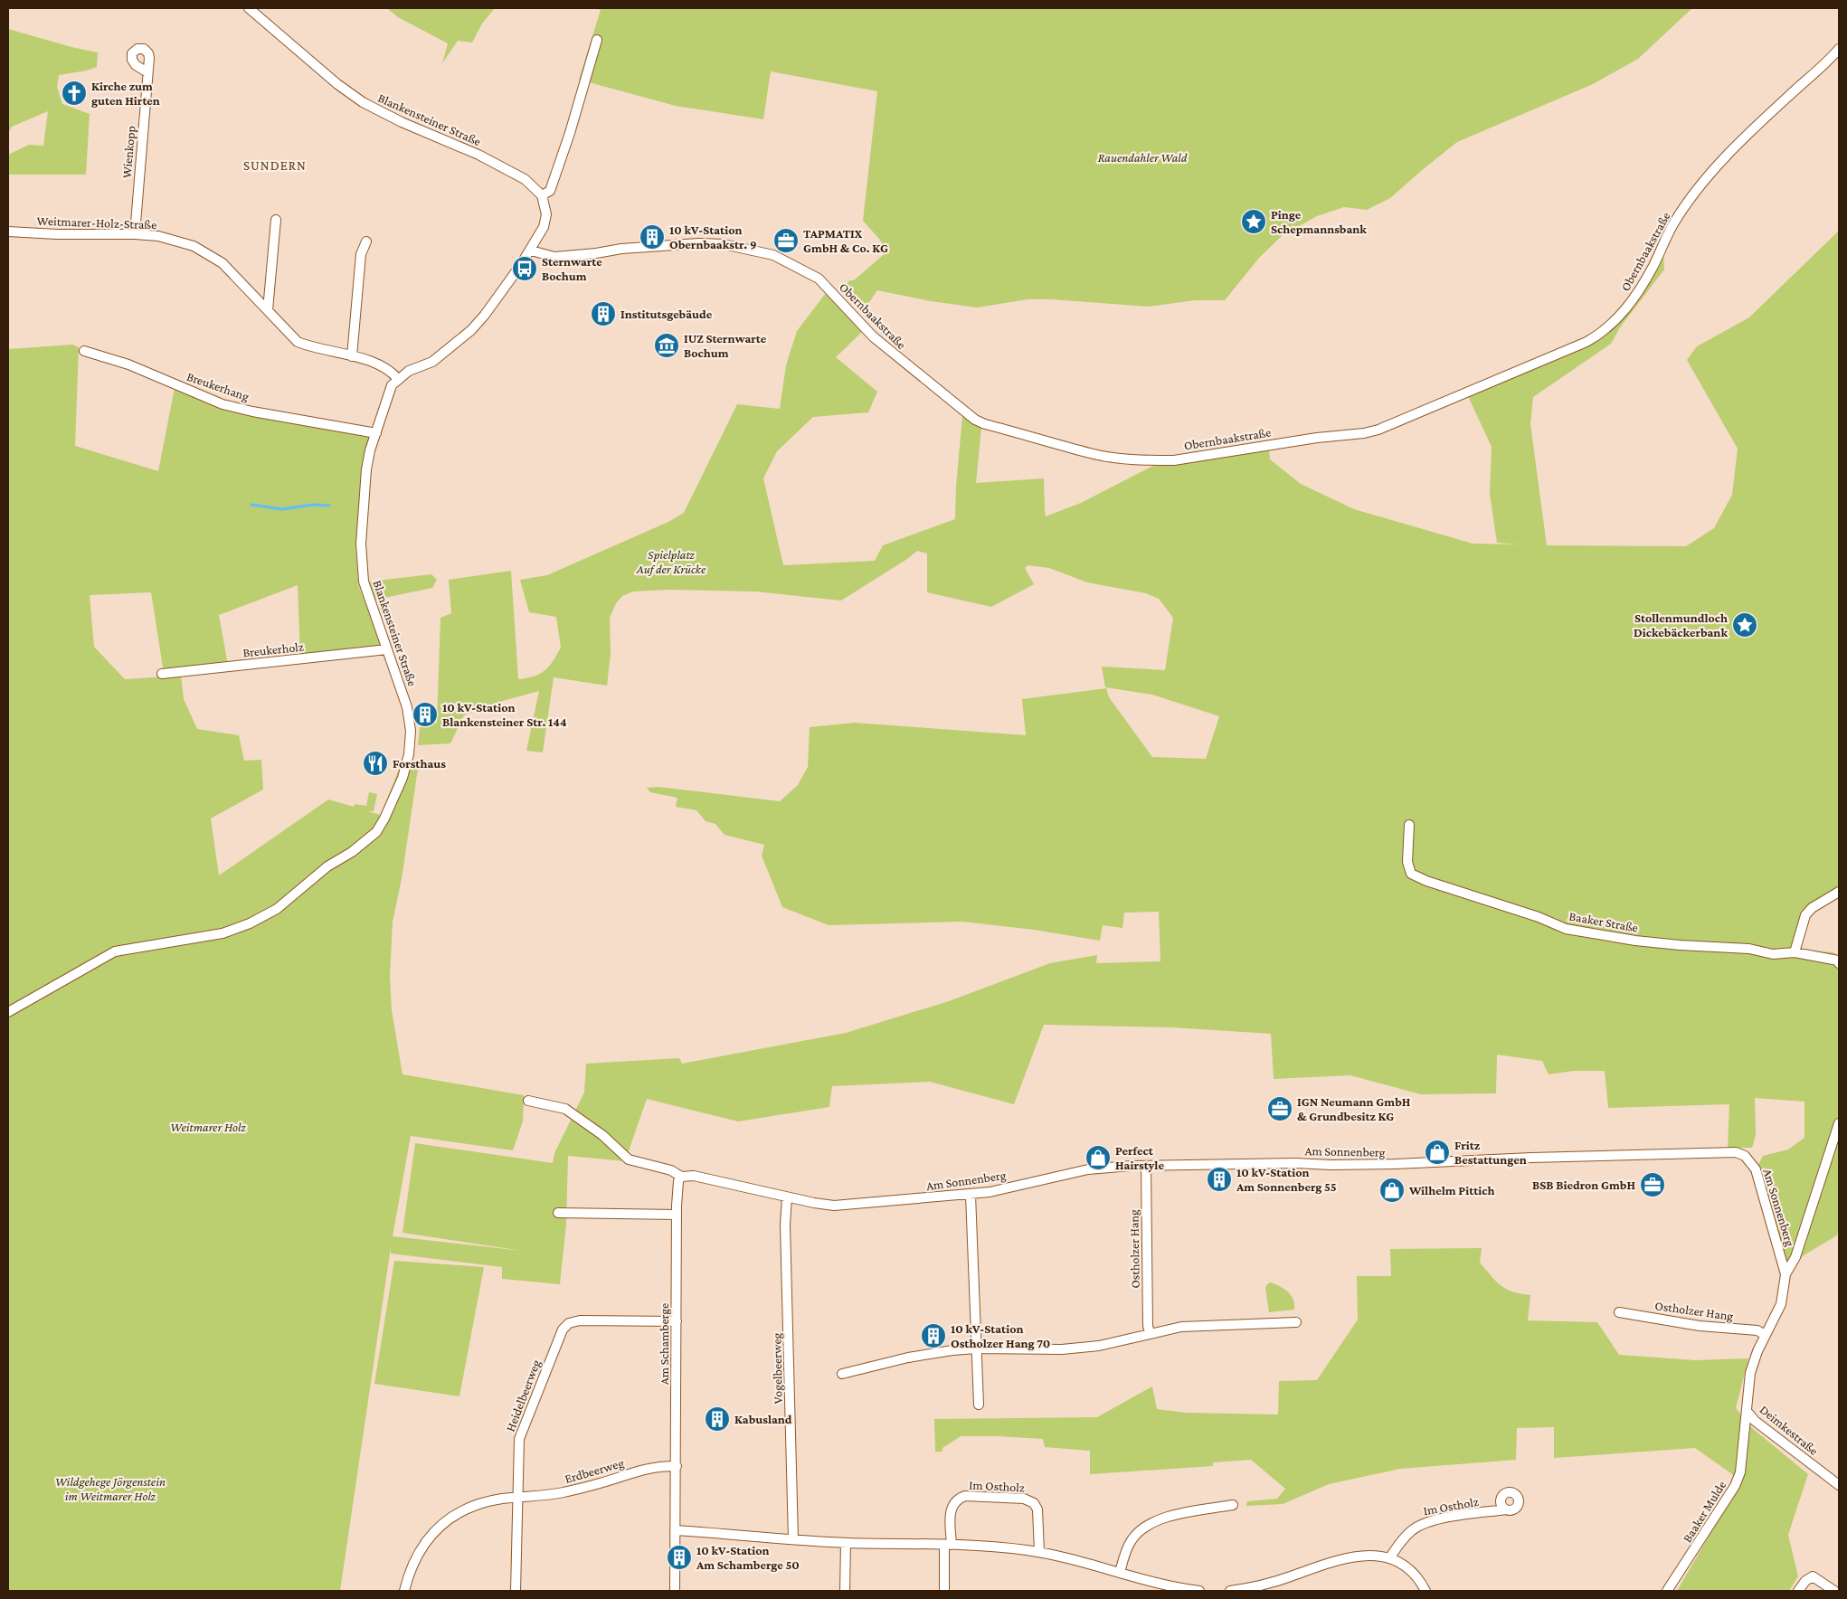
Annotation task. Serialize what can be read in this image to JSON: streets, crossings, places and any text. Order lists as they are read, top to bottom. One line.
{"streets":{"street":["Blankensteiner Straße","Wienkopp","Weitmarer-Holz-Straße","Obernbaakstraße","Breukerhang","Breukerholz","Baaker Straße","Am Sonnenberg","Ostholzer Hang","Am Schamberge","Vogelbeerweg","Heidelbeerweg","Deimkestraße","Erdbeerweg","Im Ostholz","Baaker Mulde"]},"crossings":[["Blankensteiner Straße","Weitmarer-Holz-Straße"],["Blankensteiner Straße","Breukerhang"],["Blankensteiner Straße","Breukerholz"],["Wienkopp","Weitmarer-Holz-Straße"],["Am Sonnenberg","Ostholzer Hang"],["Am Sonnenberg","Vogelbeerweg"],["Am Sonnenberg","Deimkestraße"],["Am Sonnenberg","Baaker Mulde"],["Am Schamberge","Heidelbeerweg"],["Am Schamberge","Erdbeerweg"],["Heidelbeerweg","Erdbeerweg"],["Deimkestraße","Baaker Mulde"]],"districts":["SUNDERN"],"parks":["Rauendahler Wald","Spielplatz Auf der Krücke","Weitmarer Holz","Wildgehege Jörgenstein im Weitmarer Holz"],"places":{"church":["Kirche zum guten Hirten"],"place":["Pinge Schepmannsbank","Stollenmundloch Dickebäckerbank"],"building":["10 kV-Station Obernbaakstr. 9","Institutsgebäude","10 kV-Station Blankensteiner Str. 144","10 kV-Station Am Sonnenberg 55","10 kV-Station Ostholzer Hang 70","Kabusland","10 kV-Station Am Schamberge 50"],"office":["TAPMATIX GmbH & Co. KG","IGN Neumann GmbH & Grundbesitz KG","BSB Biedron GmbH"],"bus stop":["Sternwarte Bochum"],"museum":["IUZ Sternwarte Bochum"],"restaurant":["Forsthaus"],"shop":["Fritz Bestattungen","Perfect Hairstyle","Wilhelm Pittich"]}}
